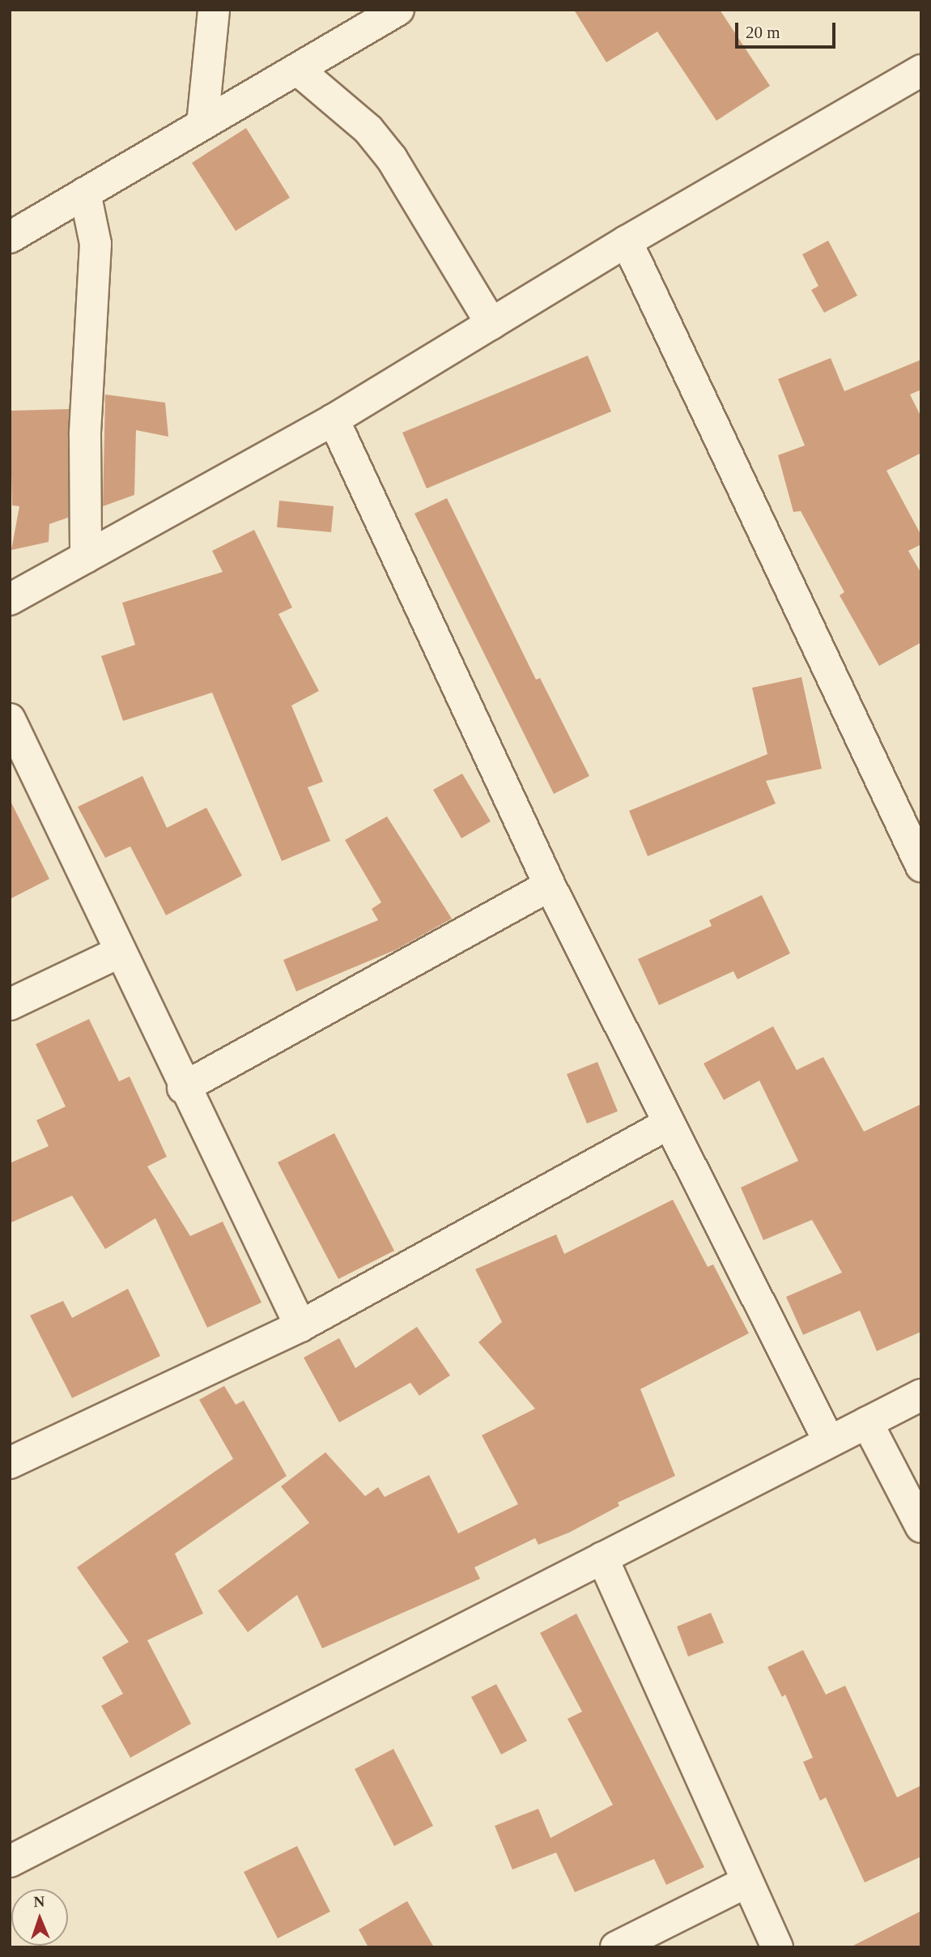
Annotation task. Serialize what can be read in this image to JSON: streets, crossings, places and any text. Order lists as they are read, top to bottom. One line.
{"scale_bar":"20 m","north":"top"}
